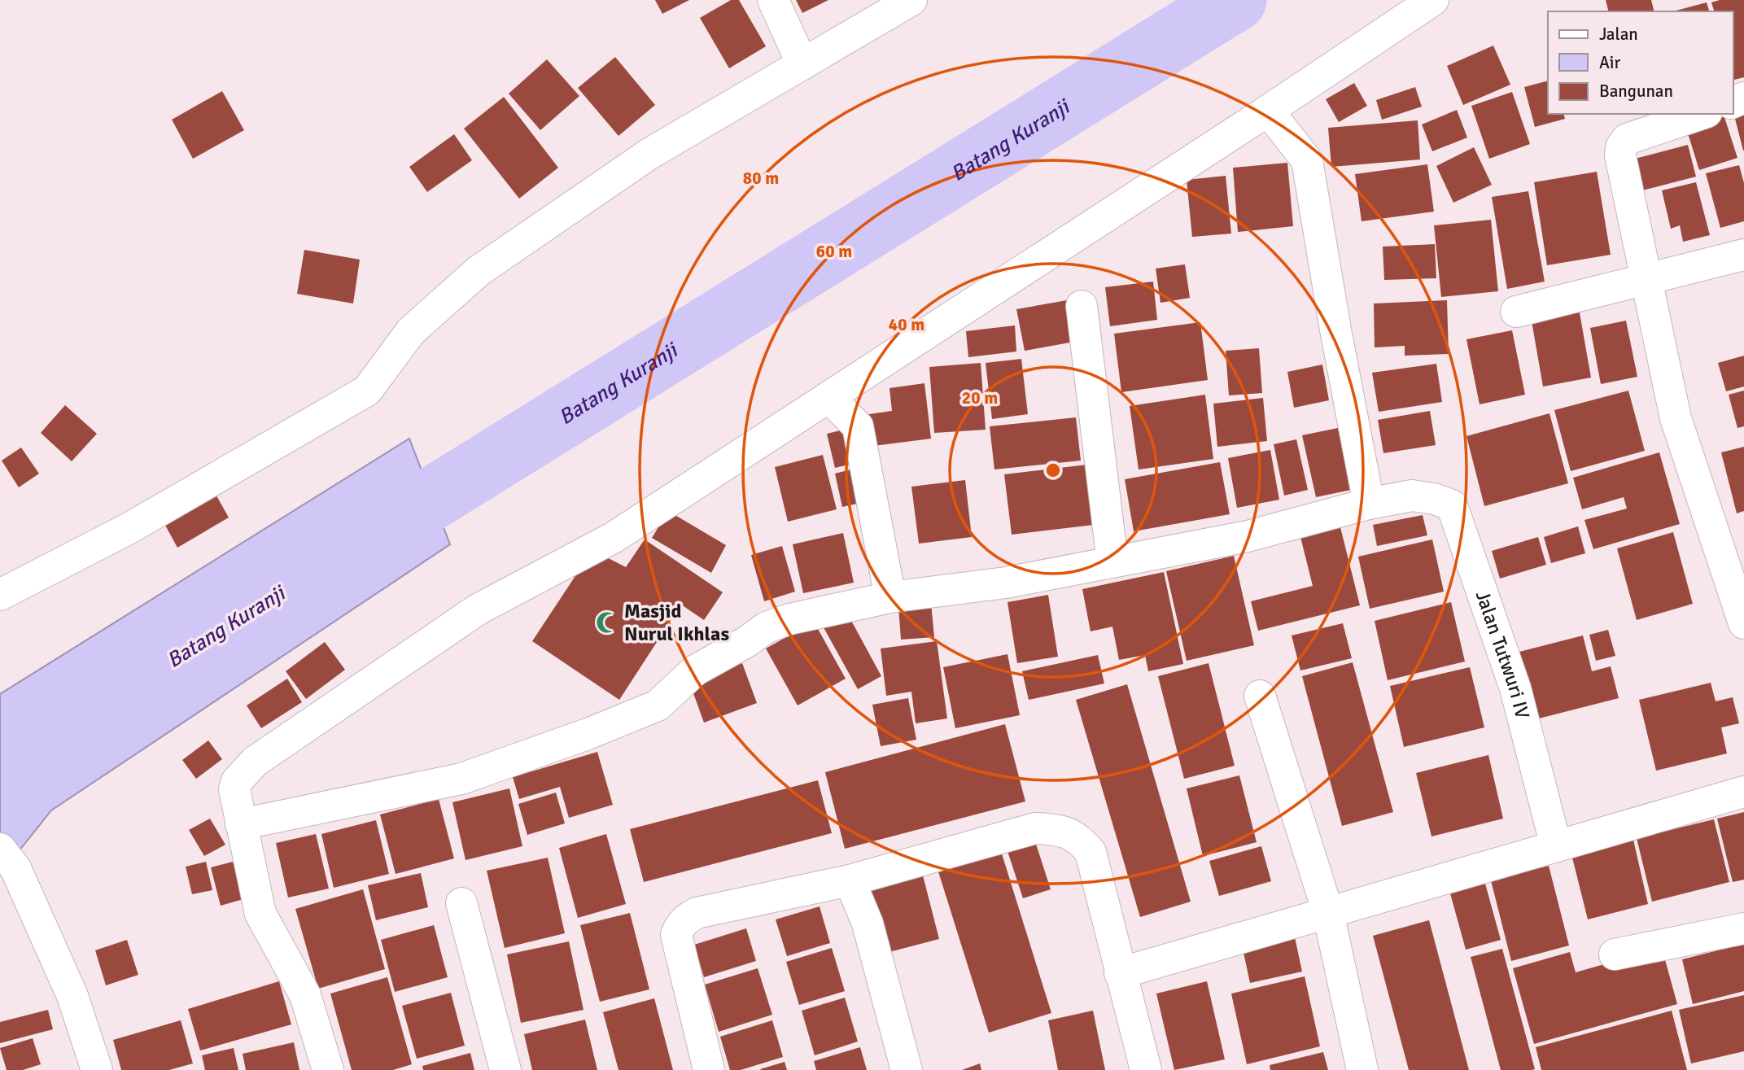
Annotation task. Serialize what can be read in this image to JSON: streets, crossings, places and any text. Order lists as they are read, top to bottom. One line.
{"streets":{"street":["Jalan Tutwuri IV"]},"water":["Batang Kuranji"],"places":{"mosque":["Masjid Nurul Ikhlas"]},"legend":["Jalan","Air","Bangunan"],"rings":["80 m","60 m","40 m","20 m"]}
